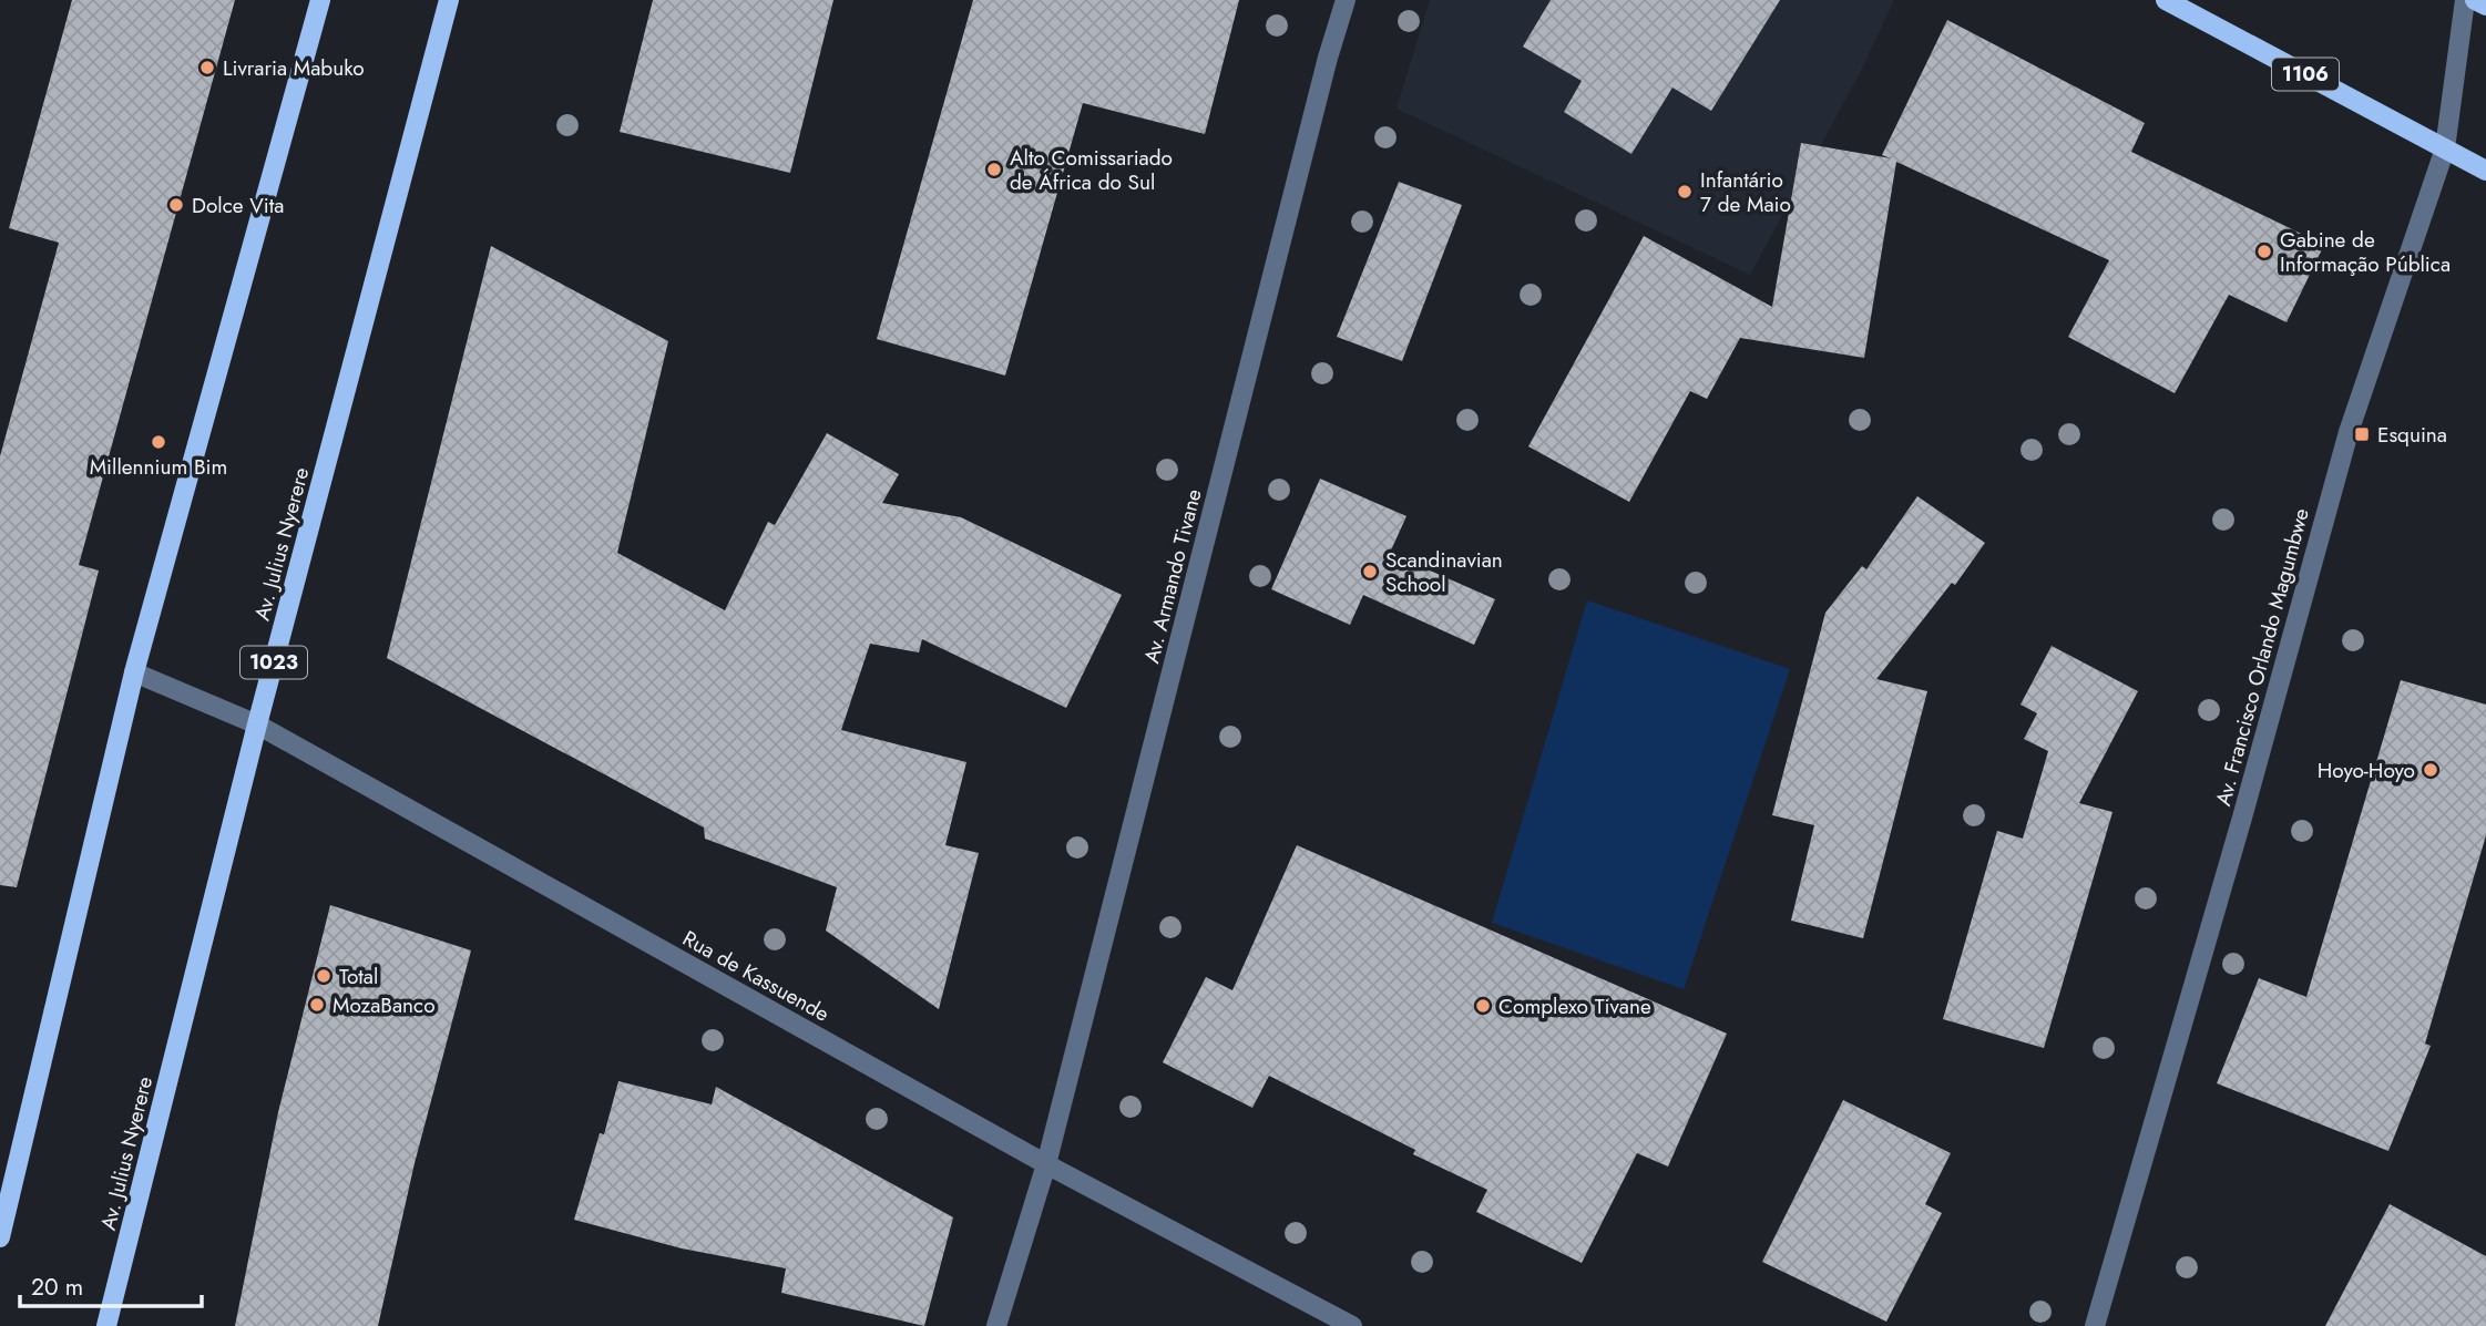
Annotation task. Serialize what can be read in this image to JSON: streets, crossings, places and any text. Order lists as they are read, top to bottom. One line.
{"streets":{"main road":["1106","Av. Julius Nyerere","1023"],"street":["Av. Armando Tivane","Av. Francisco Orlando Magumbwe","Rua de Kassuende"]},"crossings":[["1106","Av. Francisco Orlando Magumbwe"],["Av. Julius Nyerere","Rua de Kassuende"],["Av. Armando Tivane","Rua de Kassuende"]],"places":{"other":["Livraria Mabuko","Alto Comissariado de África do Sul","Infantário 7 de Maio","Dolce Vita","Gabine de Informação Pública","Millennium Bim","Scandinavian School","Hoyo-Hoyo","Total","MozaBanco","Complexo Tivane"],"transit":["Esquina"]},"scale_bar":"20 m"}
